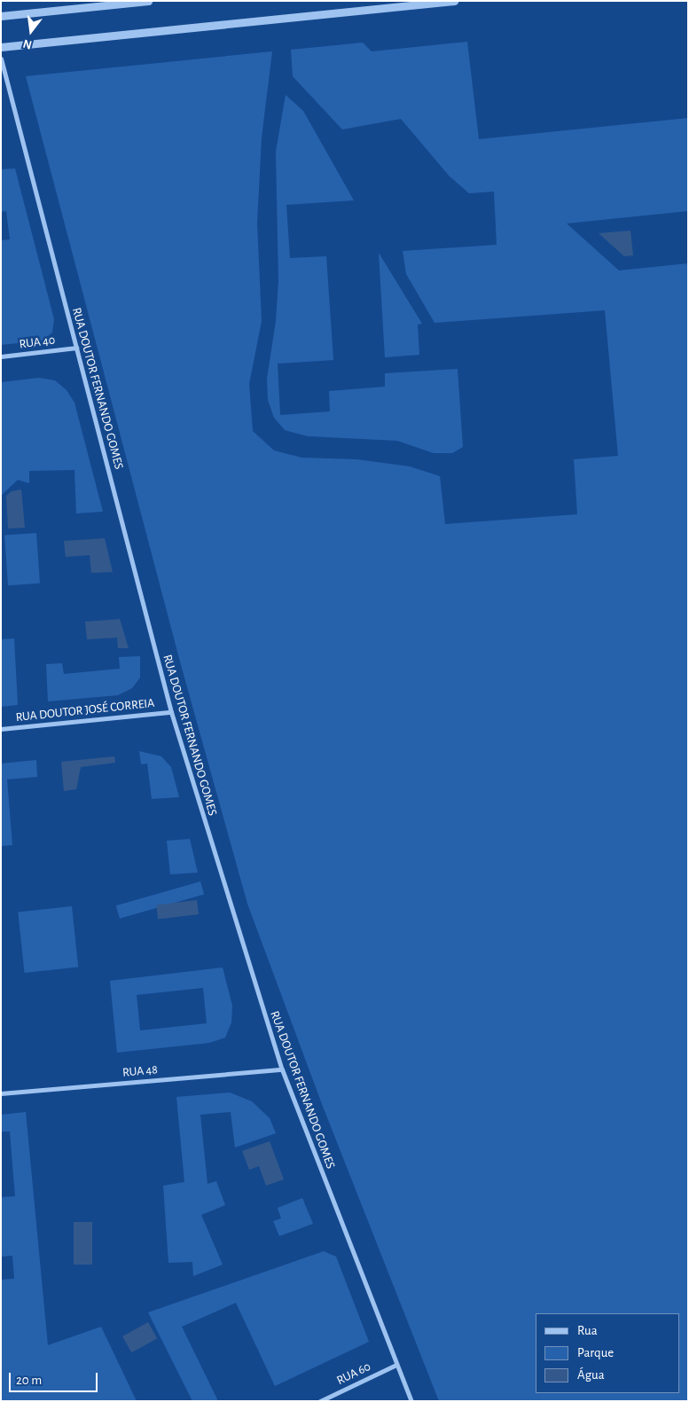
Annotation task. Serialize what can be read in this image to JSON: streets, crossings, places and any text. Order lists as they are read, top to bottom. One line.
{"streets":{"street":["RUA 40","RUA DOUTOR FERNANDO GOMES","RUA DOUTOR JOSÉ CORREIA","RUA 48","RUA 60"]},"crossings":[["RUA 40","RUA DOUTOR FERNANDO GOMES"],["RUA DOUTOR FERNANDO GOMES","RUA DOUTOR JOSÉ CORREIA"],["RUA DOUTOR FERNANDO GOMES","RUA 48"],["RUA DOUTOR FERNANDO GOMES","RUA 60"]],"legend":["Rua","Parque","Água"],"scale_bar":"20 m","north":"bottom"}
